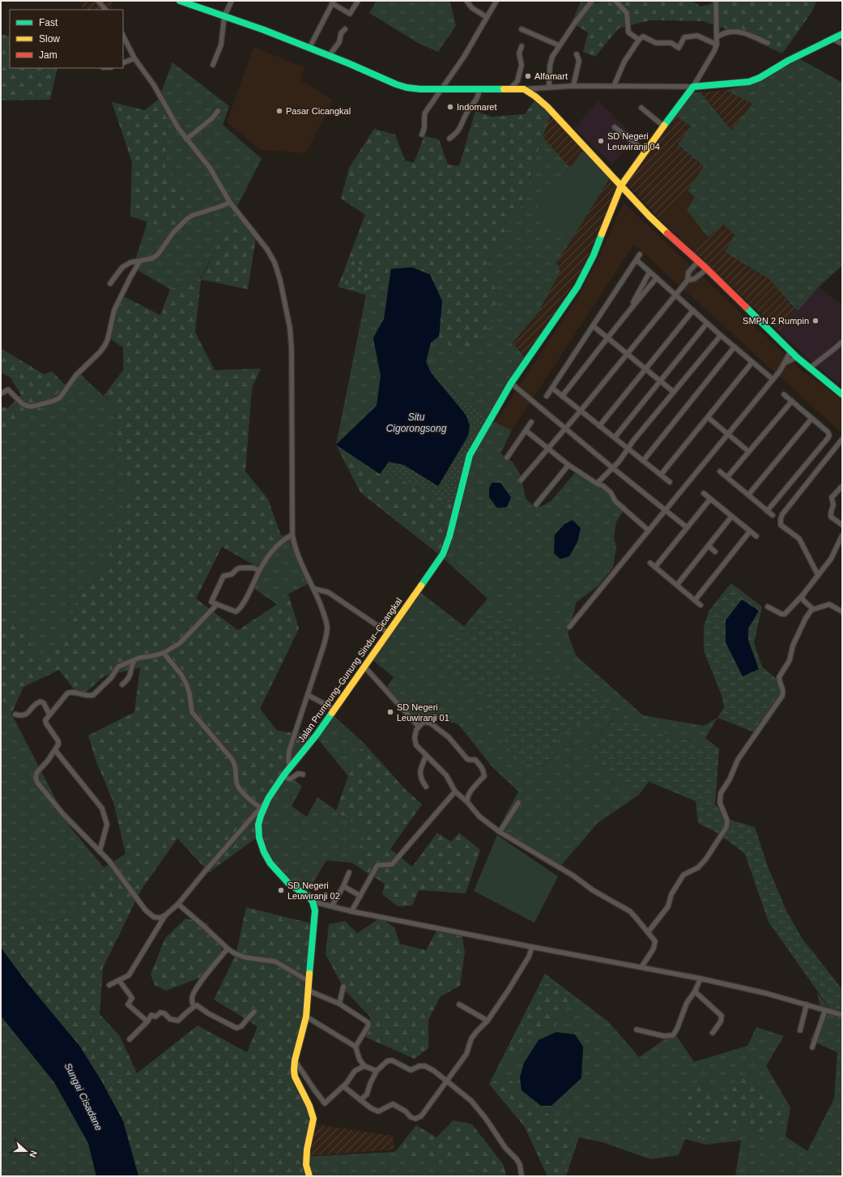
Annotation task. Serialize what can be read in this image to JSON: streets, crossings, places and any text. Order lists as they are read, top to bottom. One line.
{"streets":{"main road":["Jalan Prumpung–Gunung Sindur–Cicangkal"]},"water":["Situ Cigorongsong","Sungai Cisadane"],"places":["Alfamart","Indomaret","Pasar Cicangkal","SD Negeri Leuwiranji 04","SMPN 2 Rumpin","SD Negeri Leuwiranji 01","SD Negeri Leuwiranji 02"],"legend":["Fast","Slow","Jam"],"north":"right"}
